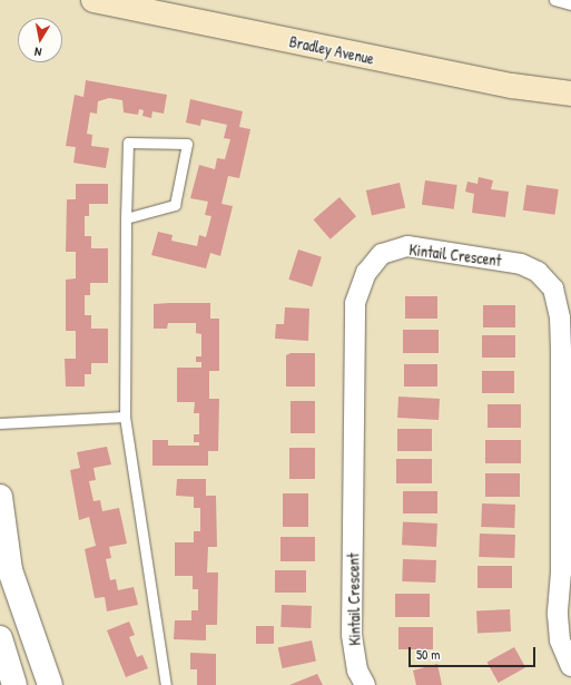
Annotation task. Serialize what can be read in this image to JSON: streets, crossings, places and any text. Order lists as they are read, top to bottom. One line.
{"streets":{"main road":["Bradley Avenue"],"street":["Kintail Crescent"]},"scale_bar":"50 m","north":"bottom"}
